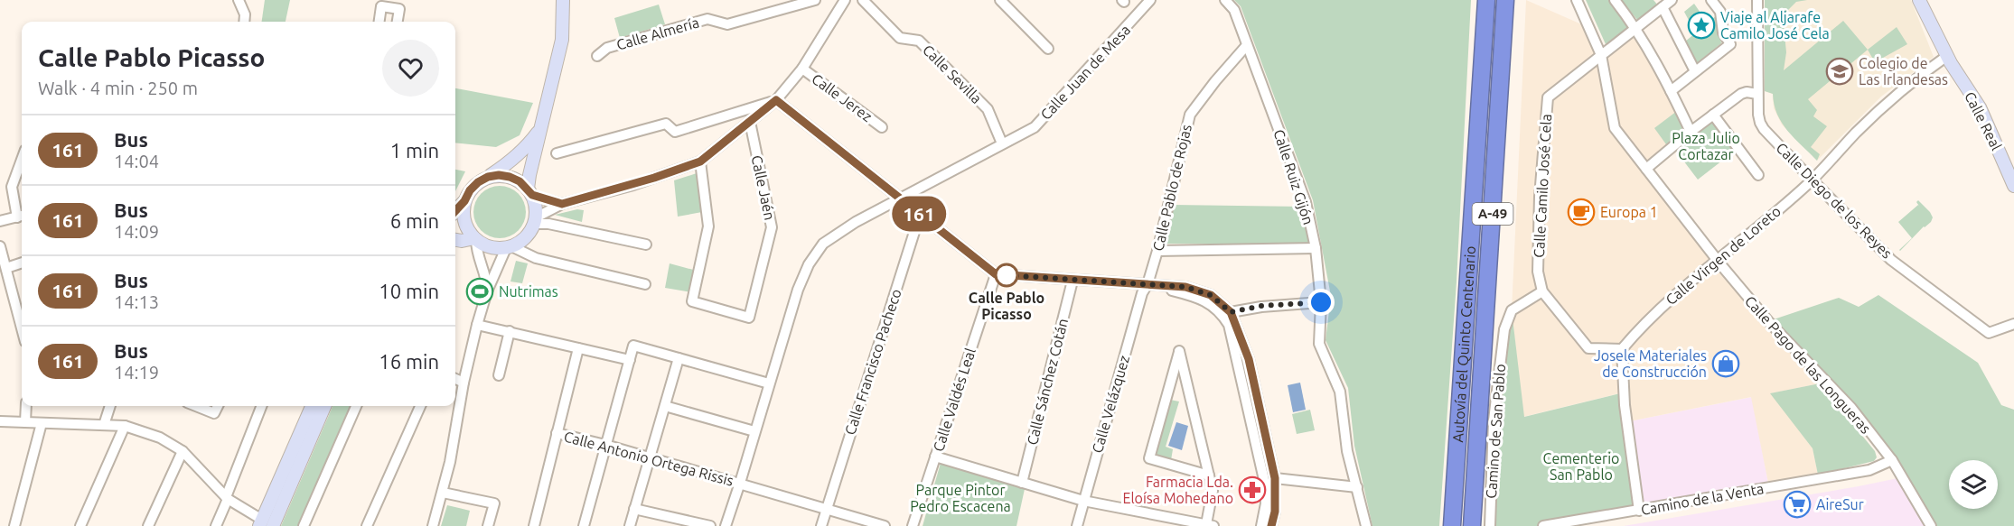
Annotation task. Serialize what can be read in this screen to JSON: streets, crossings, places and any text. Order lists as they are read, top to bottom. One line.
{"streets":{"highway":["A-49","Autovía del Quinto Centenario"],"main road":["Calle Real"],"street":["Calle Almería","Calle Juan de Mesa","Calle Sevilla","Calle Jerez","Calle Ruiz Gijón","Calle Camilo José Cela","Calle Jaén","Calle Pablo de Rojas","Calle Diego de los Reyes","Calle Virgen de Loreto","Calle Francisco Pacheco","Calle Pago de las Longueras","Calle Sánchez Cotán","Calle Valdés Leal","Calle Velázquez","Camino de San Pablo","Calle Antonio Ortega Rissis","Camino de la Venta"]},"crossings":[["Calle Juan de Mesa","Calle Sevilla"],["Calle Juan de Mesa","Calle Antonio Ortega Rissis"],["Calle Real","Calle Virgen de Loreto"],["Calle Ruiz Gijón","Calle Pablo de Rojas"],["Calle Camilo José Cela","Calle Virgen de Loreto"],["Calle Camilo José Cela","Calle Pago de las Longueras"],["Calle Camilo José Cela","Camino de San Pablo"],["Calle Pablo de Rojas","Calle Velázquez"],["Calle Diego de los Reyes","Calle Virgen de Loreto"],["Calle Virgen de Loreto","Calle Pago de las Longueras"],["Calle Francisco Pacheco","Calle Antonio Ortega Rissis"],["Calle Pago de las Longueras","Camino de la Venta"]],"parks":["Plaza Julio Cortazar","Cementerio San Pablo","Parque Pintor Pedro Escacena"],"places":{"place":["Viaje al Aljarafe Camilo José Cela"],"school or university":["Colegio de Las Irlandesas"],"cafe":["Europa 1"],"other":["Calle Pablo Picasso"],"sports":["Nutrimas"],"shop":["Josele Materiales de Construcción"],"pharmacy":["Farmacia Lda. Eloísa Mohedano"],"supermarket":["AireSur"]},"lines":["bus line 161"],"page":{"on_map":"161","heading":["Calle Pablo Picasso","Walk · 4 min · 250 m"],"list":[{"mark":"161","name":"Bus","note":"14:04","value":"1 min"},{"mark":"161","name":"Bus","note":"14:09","value":"6 min"},{"mark":"161","name":"Bus","note":"14:13","value":"10 min"},{"mark":"161","name":"Bus","note":"14:19","value":"16 min"}]}}
